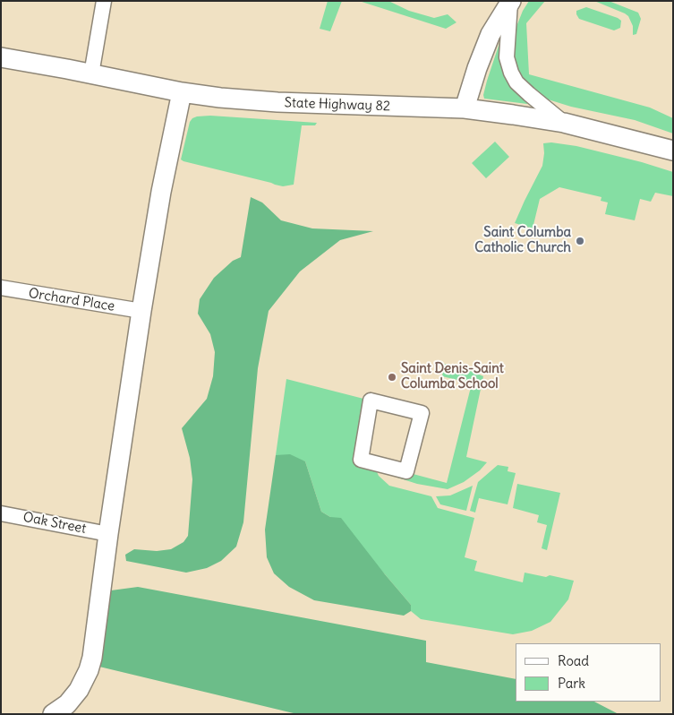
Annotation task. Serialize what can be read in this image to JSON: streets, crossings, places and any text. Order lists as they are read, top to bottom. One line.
{"streets":{"main road":["State Highway 82"],"street":["Orchard Place","Oak Street"]},"places":["Saint Columba Catholic Church","Saint Denis-Saint Columba School"],"legend":["Road","Park"]}
